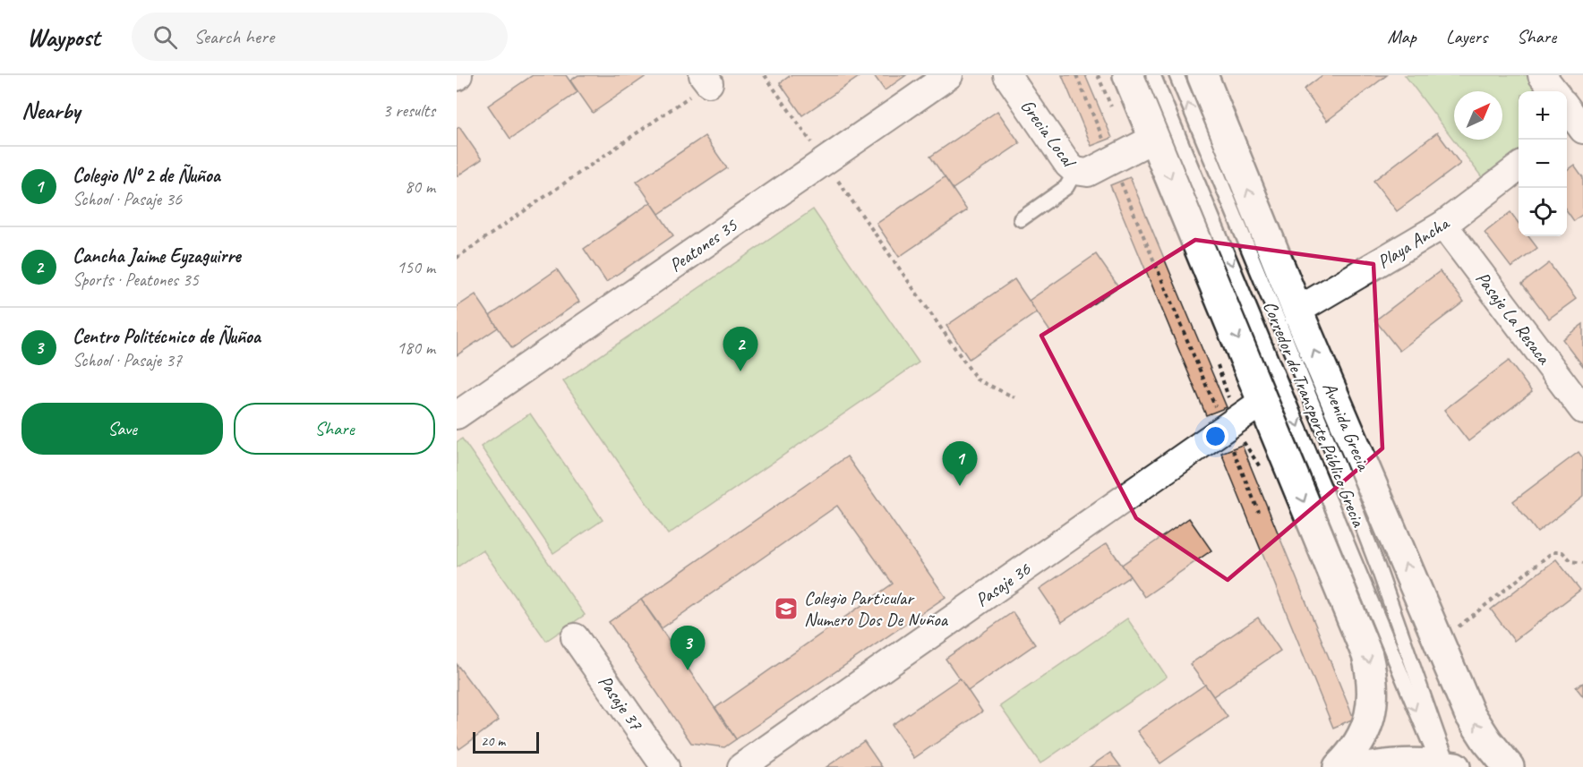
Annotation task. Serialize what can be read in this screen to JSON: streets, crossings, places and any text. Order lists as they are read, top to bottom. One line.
{"streets":{"main road":["Avenida Grecia"],"street":["Grecia Local","Playa Ancha","Peatones 35","Pasaje La Resaca","Pasaje 36","Pasaje 37"],"lane":["Corredor de Transporte Público Grecia"]},"crossings":[["Playa Ancha","Pasaje La Resaca"],["Playa Ancha","Avenida Grecia"]],"places":{"school or university":["Colegio Particular Numero Dos De Nuñoa"]},"scale_bar":"20 m","north":"top right","page":{"header":"Waypost","search":"Search here","nav":["Map","Layers","Share"],"heading":["Nearby","3 results"],"map_buttons":["+","−"],"list":[{"mark":"1","name":"Colegio Nº 2 de Ñuñoa","note":"School · Pasaje 36","value":"80 m"},{"mark":"2","name":"Cancha Jaime Eyzaguirre","note":"Sports · Peatones 35","value":"150 m"},{"mark":"3","name":"Centro Politécnico de Ñuñoa","note":"School · Pasaje 37","value":"180 m"}],"pins":["2","1","3"],"buttons":["Save","Share"],"scale":"20 m"}}
